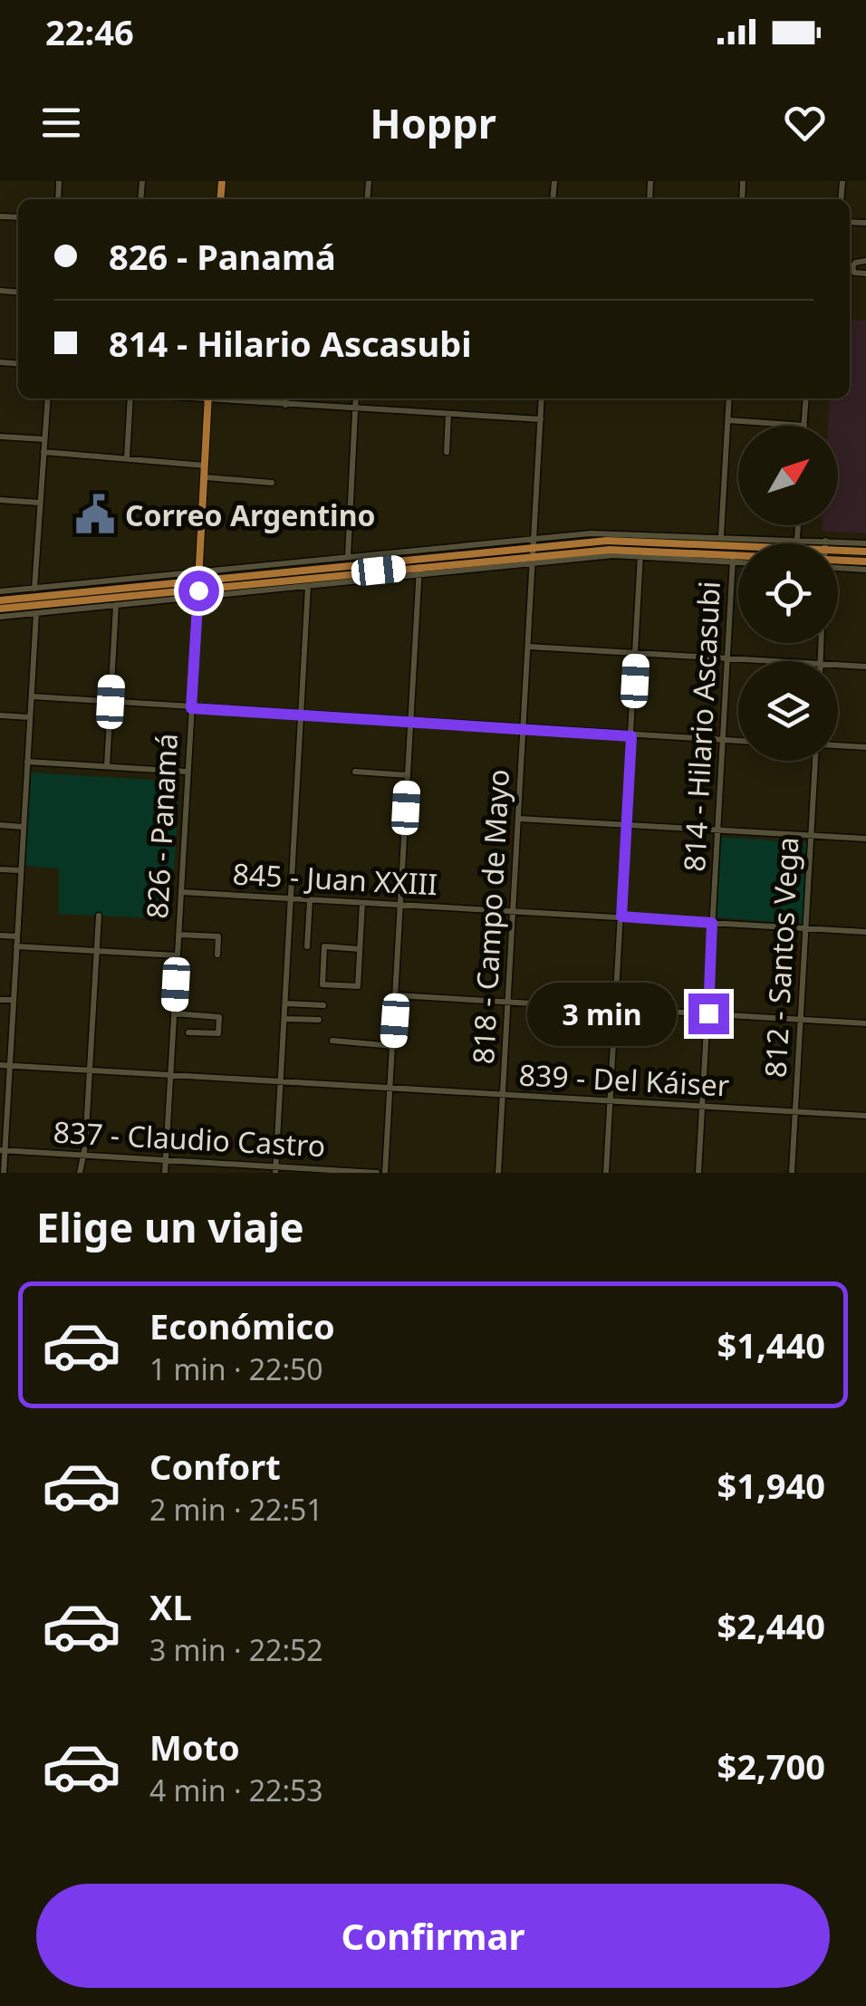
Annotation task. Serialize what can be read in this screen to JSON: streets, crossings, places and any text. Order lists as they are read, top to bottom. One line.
{"streets":{"street":["814 - Hilario Ascasubi","826 - Panamá","845 - Juan XXIII","818 - Campo de Mayo","812 - Santos Vega","839 - Del Káiser","837 - Claudio Castro"]},"crossings":[["814 - Hilario Ascasubi","845 - Juan XXIII"],["814 - Hilario Ascasubi","839 - Del Káiser"],["826 - Panamá","845 - Juan XXIII"],["826 - Panamá","839 - Del Káiser"],["826 - Panamá","837 - Claudio Castro"],["845 - Juan XXIII","818 - Campo de Mayo"],["845 - Juan XXIII","812 - Santos Vega"],["818 - Campo de Mayo","839 - Del Káiser"],["812 - Santos Vega","839 - Del Káiser"]],"places":{"public building":["Correo Argentino"]},"north":"top right","page":{"status":"22:46","header":"Hoppr","banner":["826 - Panamá","814 - Hilario Ascasubi"],"bubble":"3 min","heading":"Elige un viaje","list":[{"name":"Económico","note":"1 min · 22:50","value":"$1,440"},{"name":"Confort","note":"2 min · 22:51","value":"$1,940"},{"name":"XL","note":"3 min · 22:52","value":"$2,440"},{"name":"Moto","note":"4 min · 22:53","value":"$2,700"}],"buttons":"Confirmar"}}
